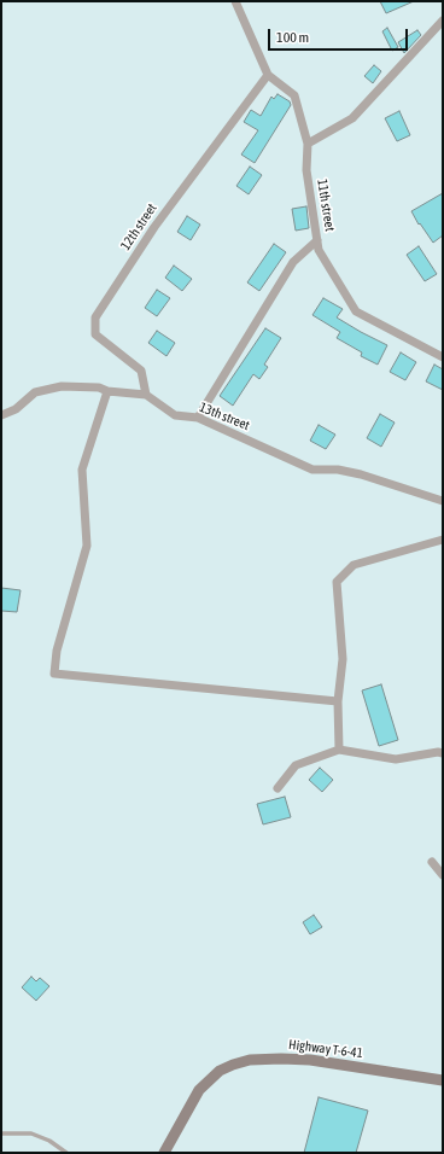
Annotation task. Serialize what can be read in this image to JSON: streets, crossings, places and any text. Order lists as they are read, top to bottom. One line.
{"streets":{"main road":["Highway T-6-41"],"street":["11th street","12th street","13th street"]},"crossings":[["11th street","12th street"],["11th street","13th street"],["12th street","13th street"]],"scale_bar":"100 m"}
